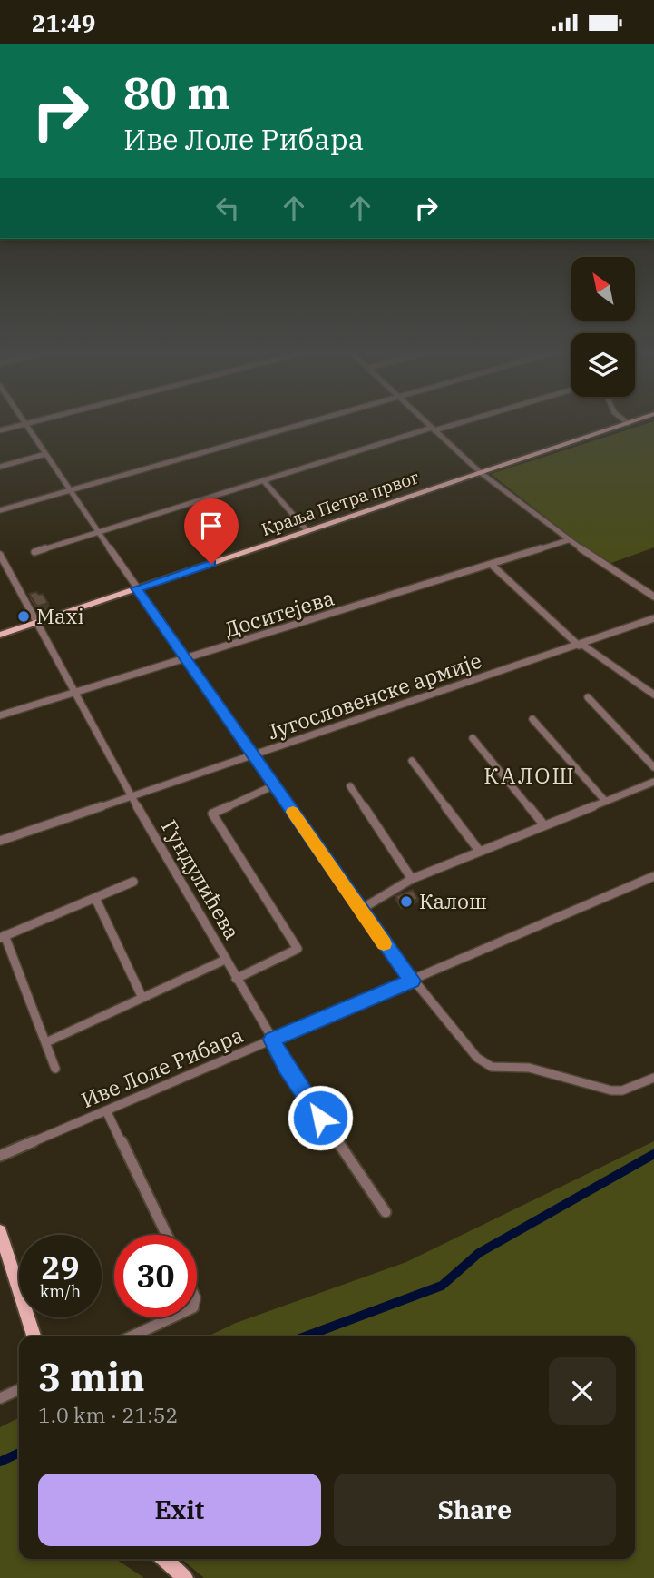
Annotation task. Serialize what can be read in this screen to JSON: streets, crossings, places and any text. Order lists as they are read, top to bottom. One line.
{"streets":{"main road":["Краља Петра првог"],"street":["Доситејева","Југословенске армије","Гундулићева","Иве Лоле Рибара"]},"crossings":[["Краља Петра првог","Гундулићева"],["Доситејева","Гундулићева"],["Југословенске армије","Гундулићева"],["Гундулићева","Иве Лоле Рибара"]],"districts":["КАЛОШ"],"places":["Maxi","Калош"],"north":"top left","page":{"status":"21:49","turn":["80 m","Иве Лоле Рибара"],"speed":"29 km/h","limit":"30","heading":["3 min","1.0 km · 21:52"],"buttons":["Exit","Share"]}}
